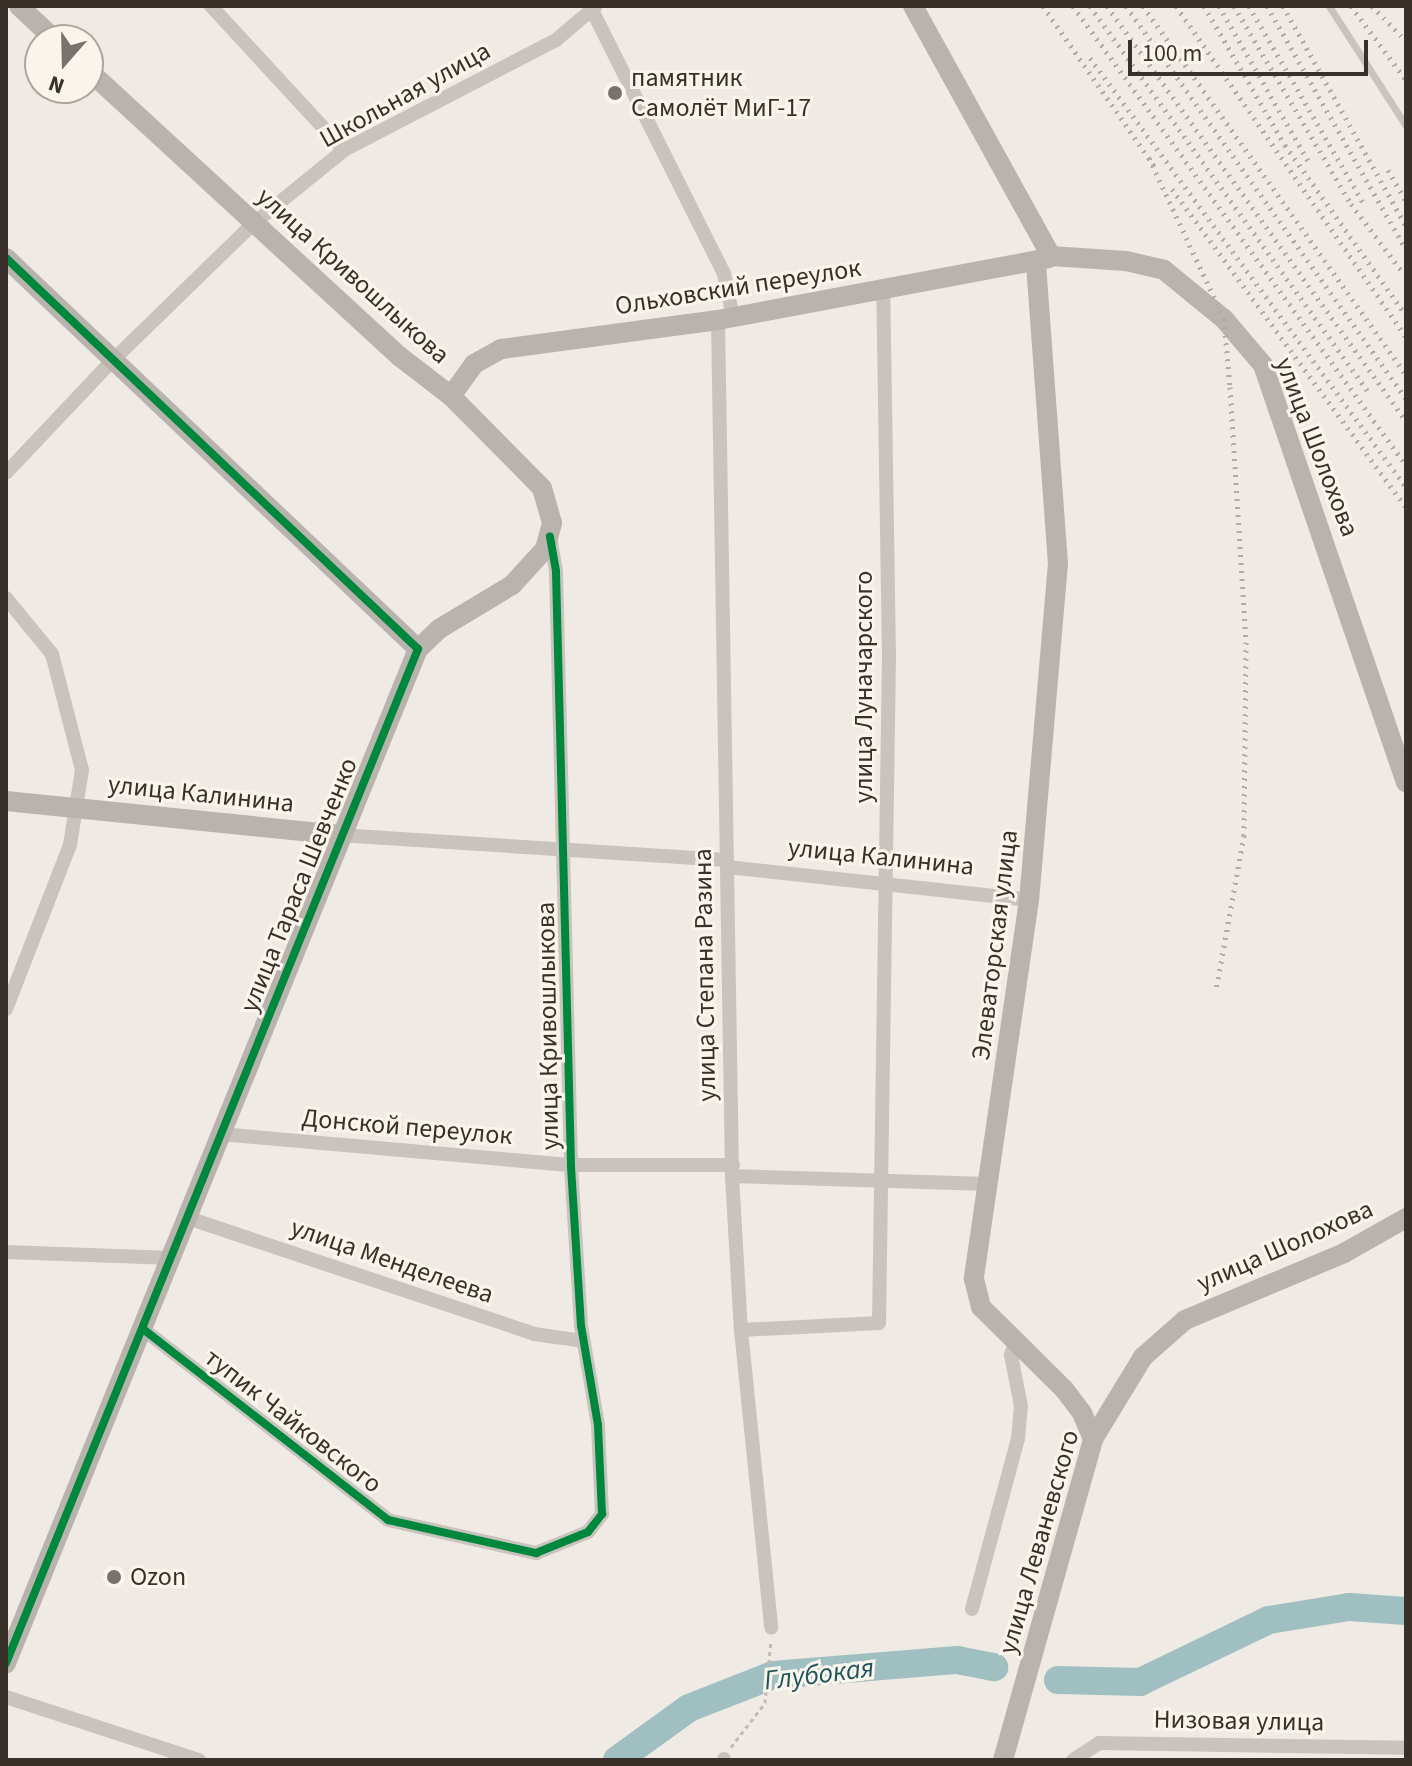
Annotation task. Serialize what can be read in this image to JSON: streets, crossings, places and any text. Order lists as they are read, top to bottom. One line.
{"streets":{"street":["Школьная улица","улица Кривошлыкова","Ольховский переулок","улица Шолохова","улица Луначарского","улица Калинина","улица Тараса Шевченко","Элеваторская улица","улица Степана Разина","Донской переулок","улица Менделеева","тупик Чайковского","улица Леваневского","Низовая улица"]},"crossings":[["Школьная улица","улица Кривошлыкова"],["улица Кривошлыкова","Ольховский переулок"],["улица Кривошлыкова","улица Калинина"],["улица Кривошлыкова","Донской переулок"],["улица Кривошлыкова","улица Менделеева"],["улица Кривошлыкова","тупик Чайковского"],["Ольховский переулок","улица Шолохова"],["Ольховский переулок","улица Луначарского"],["Ольховский переулок","Элеваторская улица"],["Ольховский переулок","улица Степана Разина"],["улица Шолохова","Элеваторская улица"],["улица Шолохова","улица Леваневского"],["улица Луначарского","улица Калинина"],["улица Луначарского","улица Степана Разина"],["улица Луначарского","Донской переулок"],["улица Калинина","улица Тараса Шевченко"],["улица Калинина","Элеваторская улица"],["улица Калинина","улица Степана Разина"],["улица Тараса Шевченко","Донской переулок"],["улица Тараса Шевченко","улица Менделеева"],["улица Тараса Шевченко","тупик Чайковского"],["Элеваторская улица","Донской переулок"],["Элеваторская улица","улица Леваневского"],["улица Степана Разина","Донской переулок"]],"water":["Глубокая"],"places":["памятник Самолёт МиГ-17","Ozon"],"scale_bar":"100 m","north":"bottom"}
